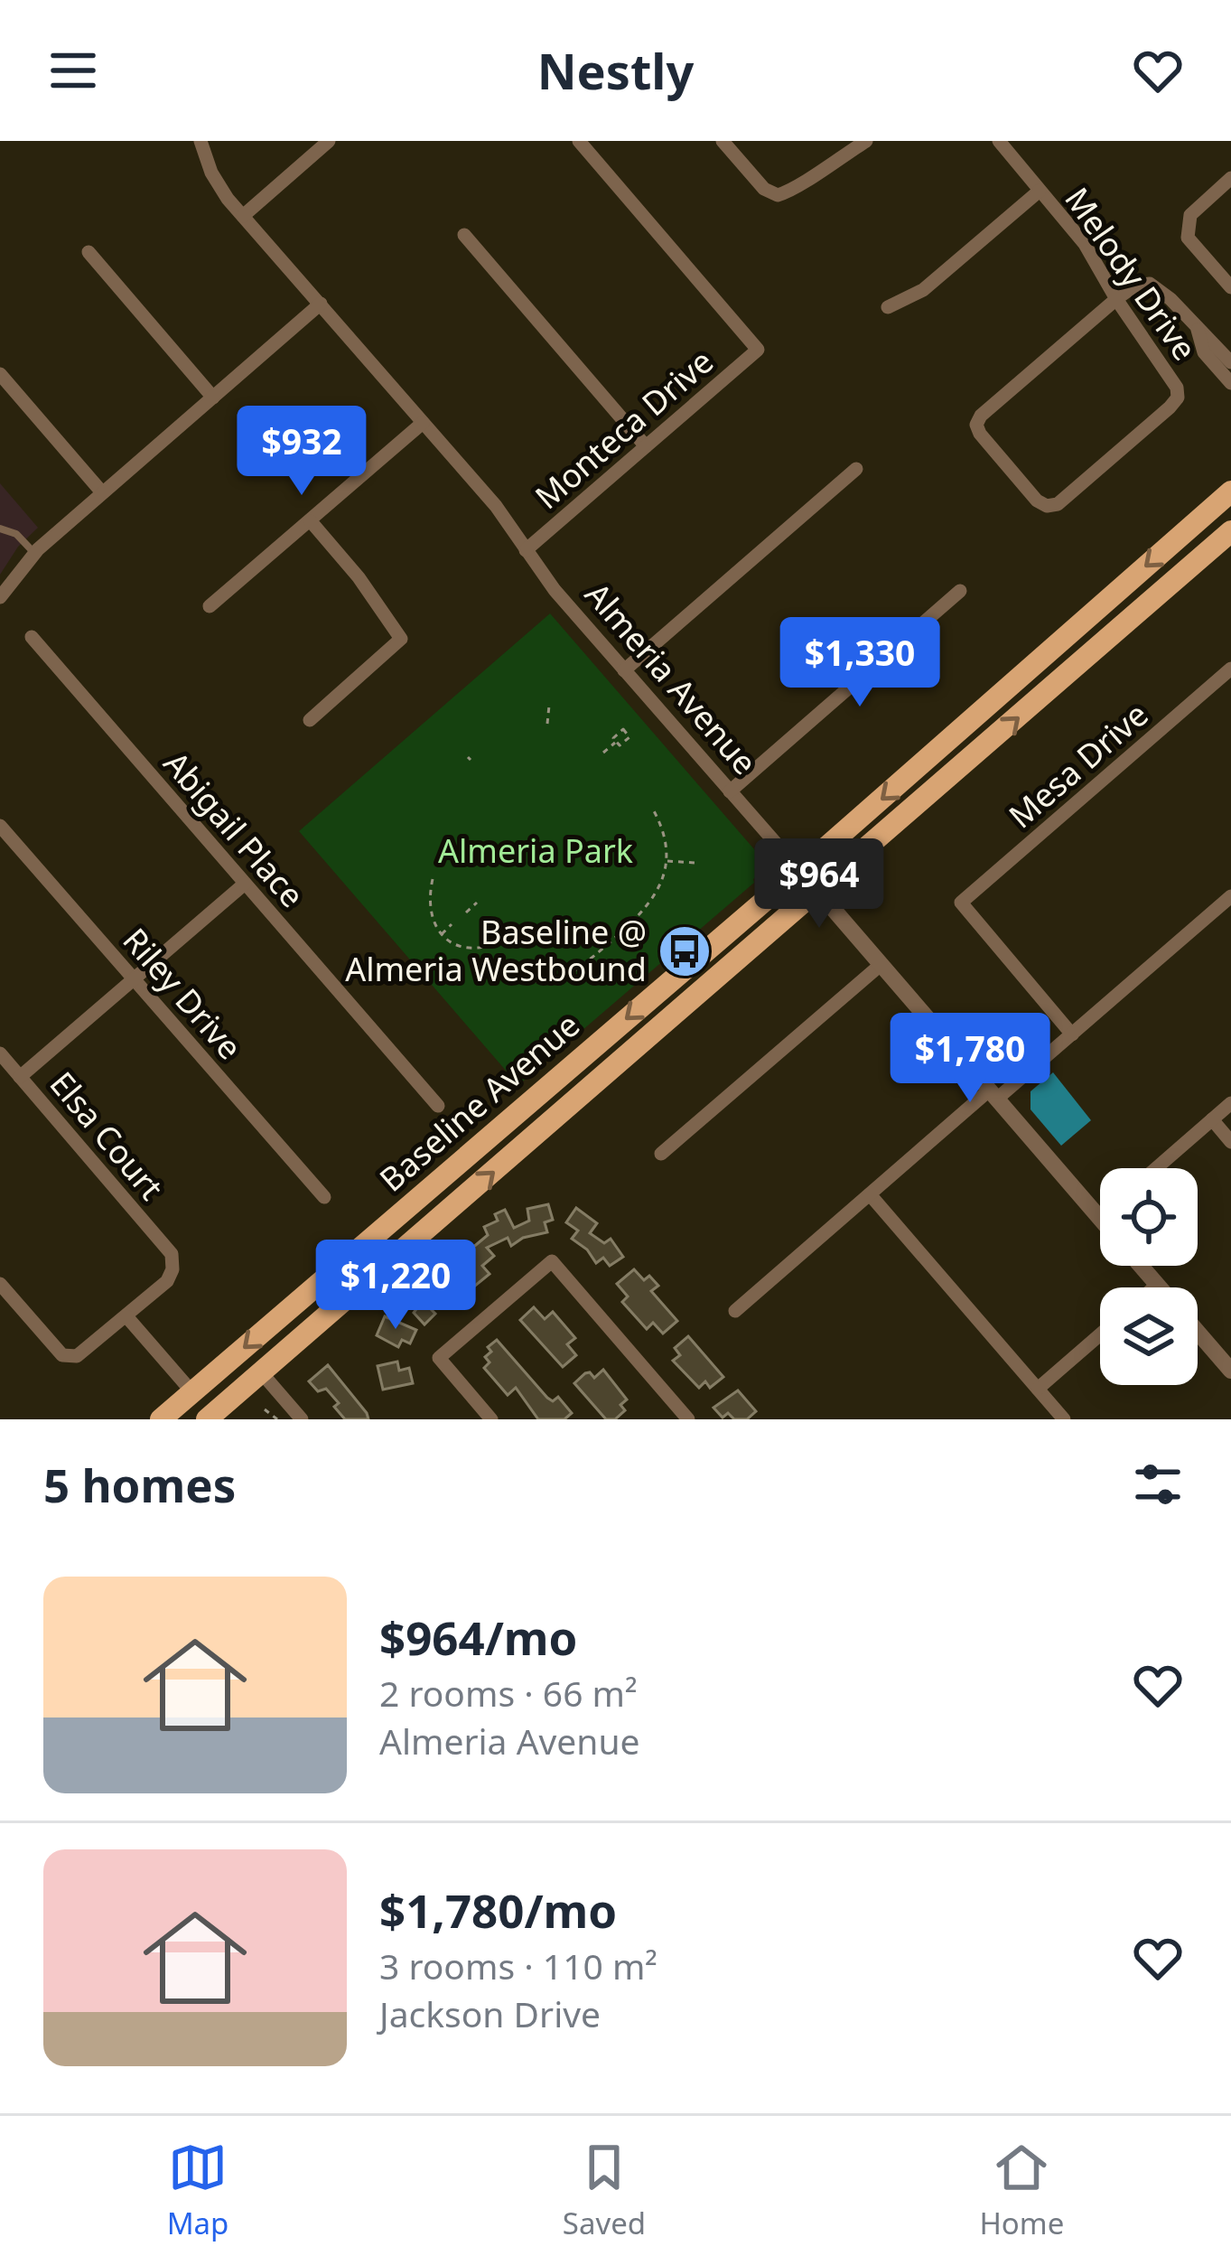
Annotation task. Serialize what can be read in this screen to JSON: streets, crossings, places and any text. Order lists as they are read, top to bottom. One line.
{"streets":{"main road":["Baseline Avenue"],"street":["Melody Drive","Monteca Drive","Almeria Avenue","Mesa Drive","Abigail Place","Riley Drive","Elsa Court"]},"crossings":[["Monteca Drive","Almeria Avenue"],["Almeria Avenue","Baseline Avenue"]],"parks":["Almeria Park"],"places":{"bus stop":["Baseline @ Almeria Westbound"]},"page":{"header":"Nestly","price":["$932","$1,330","$964","$1,780","$1,220"],"heading":"5 homes","list":[{"name":"$964/mo","note":"2 rooms · 66 m² · Almeria Avenue"},{"name":"$1,780/mo","note":"3 rooms · 110 m² · Jackson Drive"}],"tabs":["Map","Saved","Home"]}}
